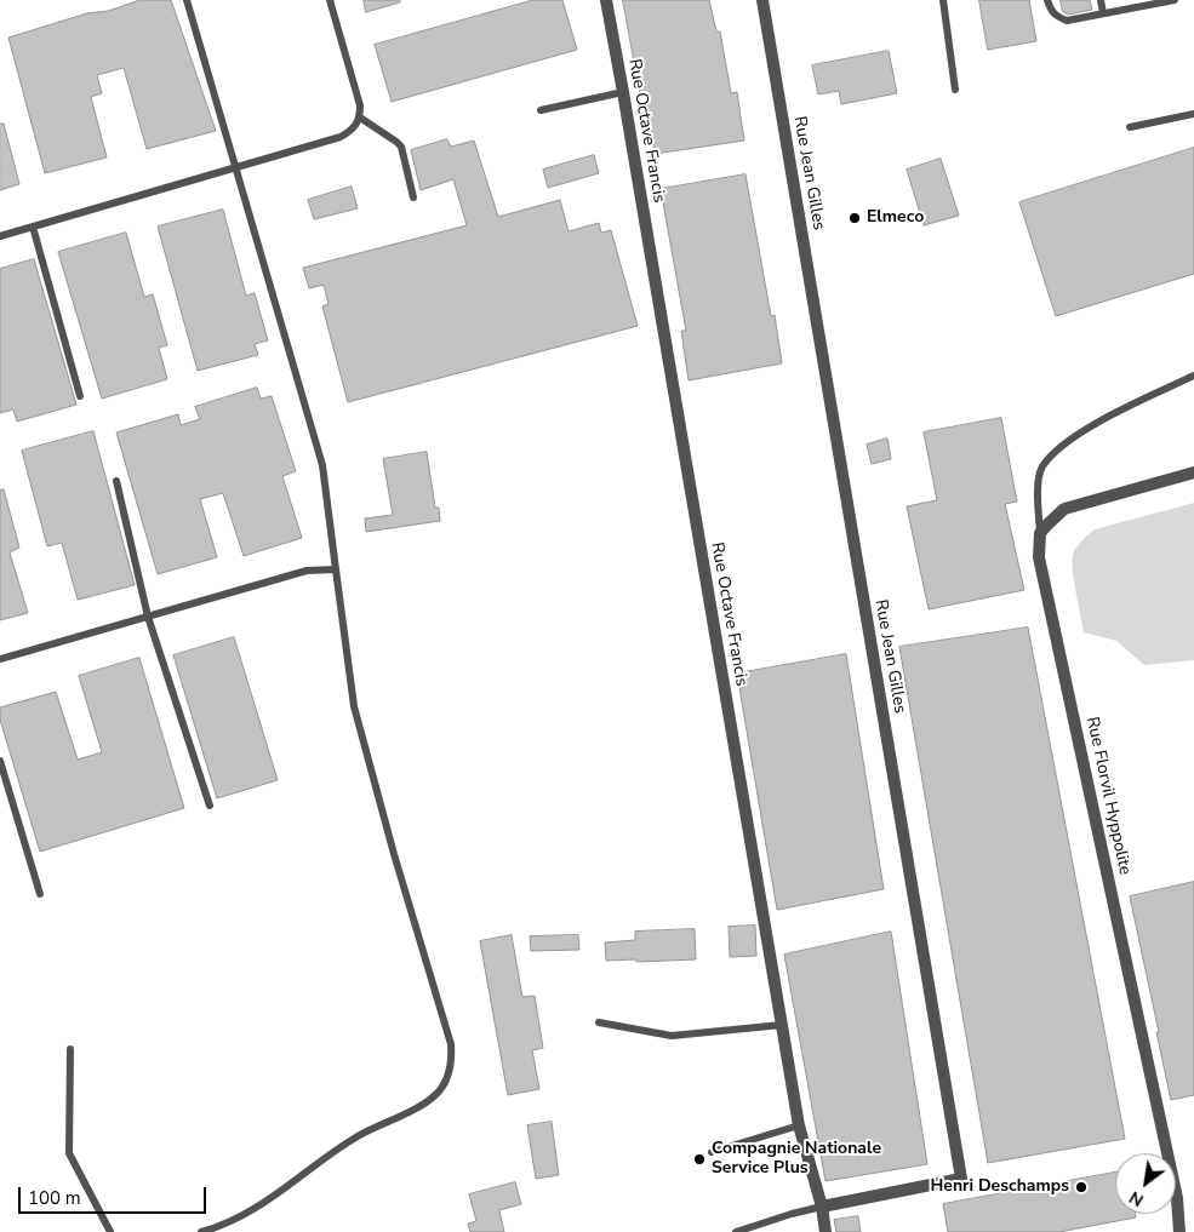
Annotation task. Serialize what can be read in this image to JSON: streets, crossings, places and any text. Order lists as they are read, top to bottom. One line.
{"streets":{"street":["Rue Octave Francis","Rue Jean Gilles","Rue Florvil Hyppolite"]},"crossings":[["Rue Octave Francis","Rue Jean Gilles"]],"places":["Elmeco","Compagnie Nationale Service Plus","Henri Deschamps"],"scale_bar":"100 m","north":"bottom left"}
